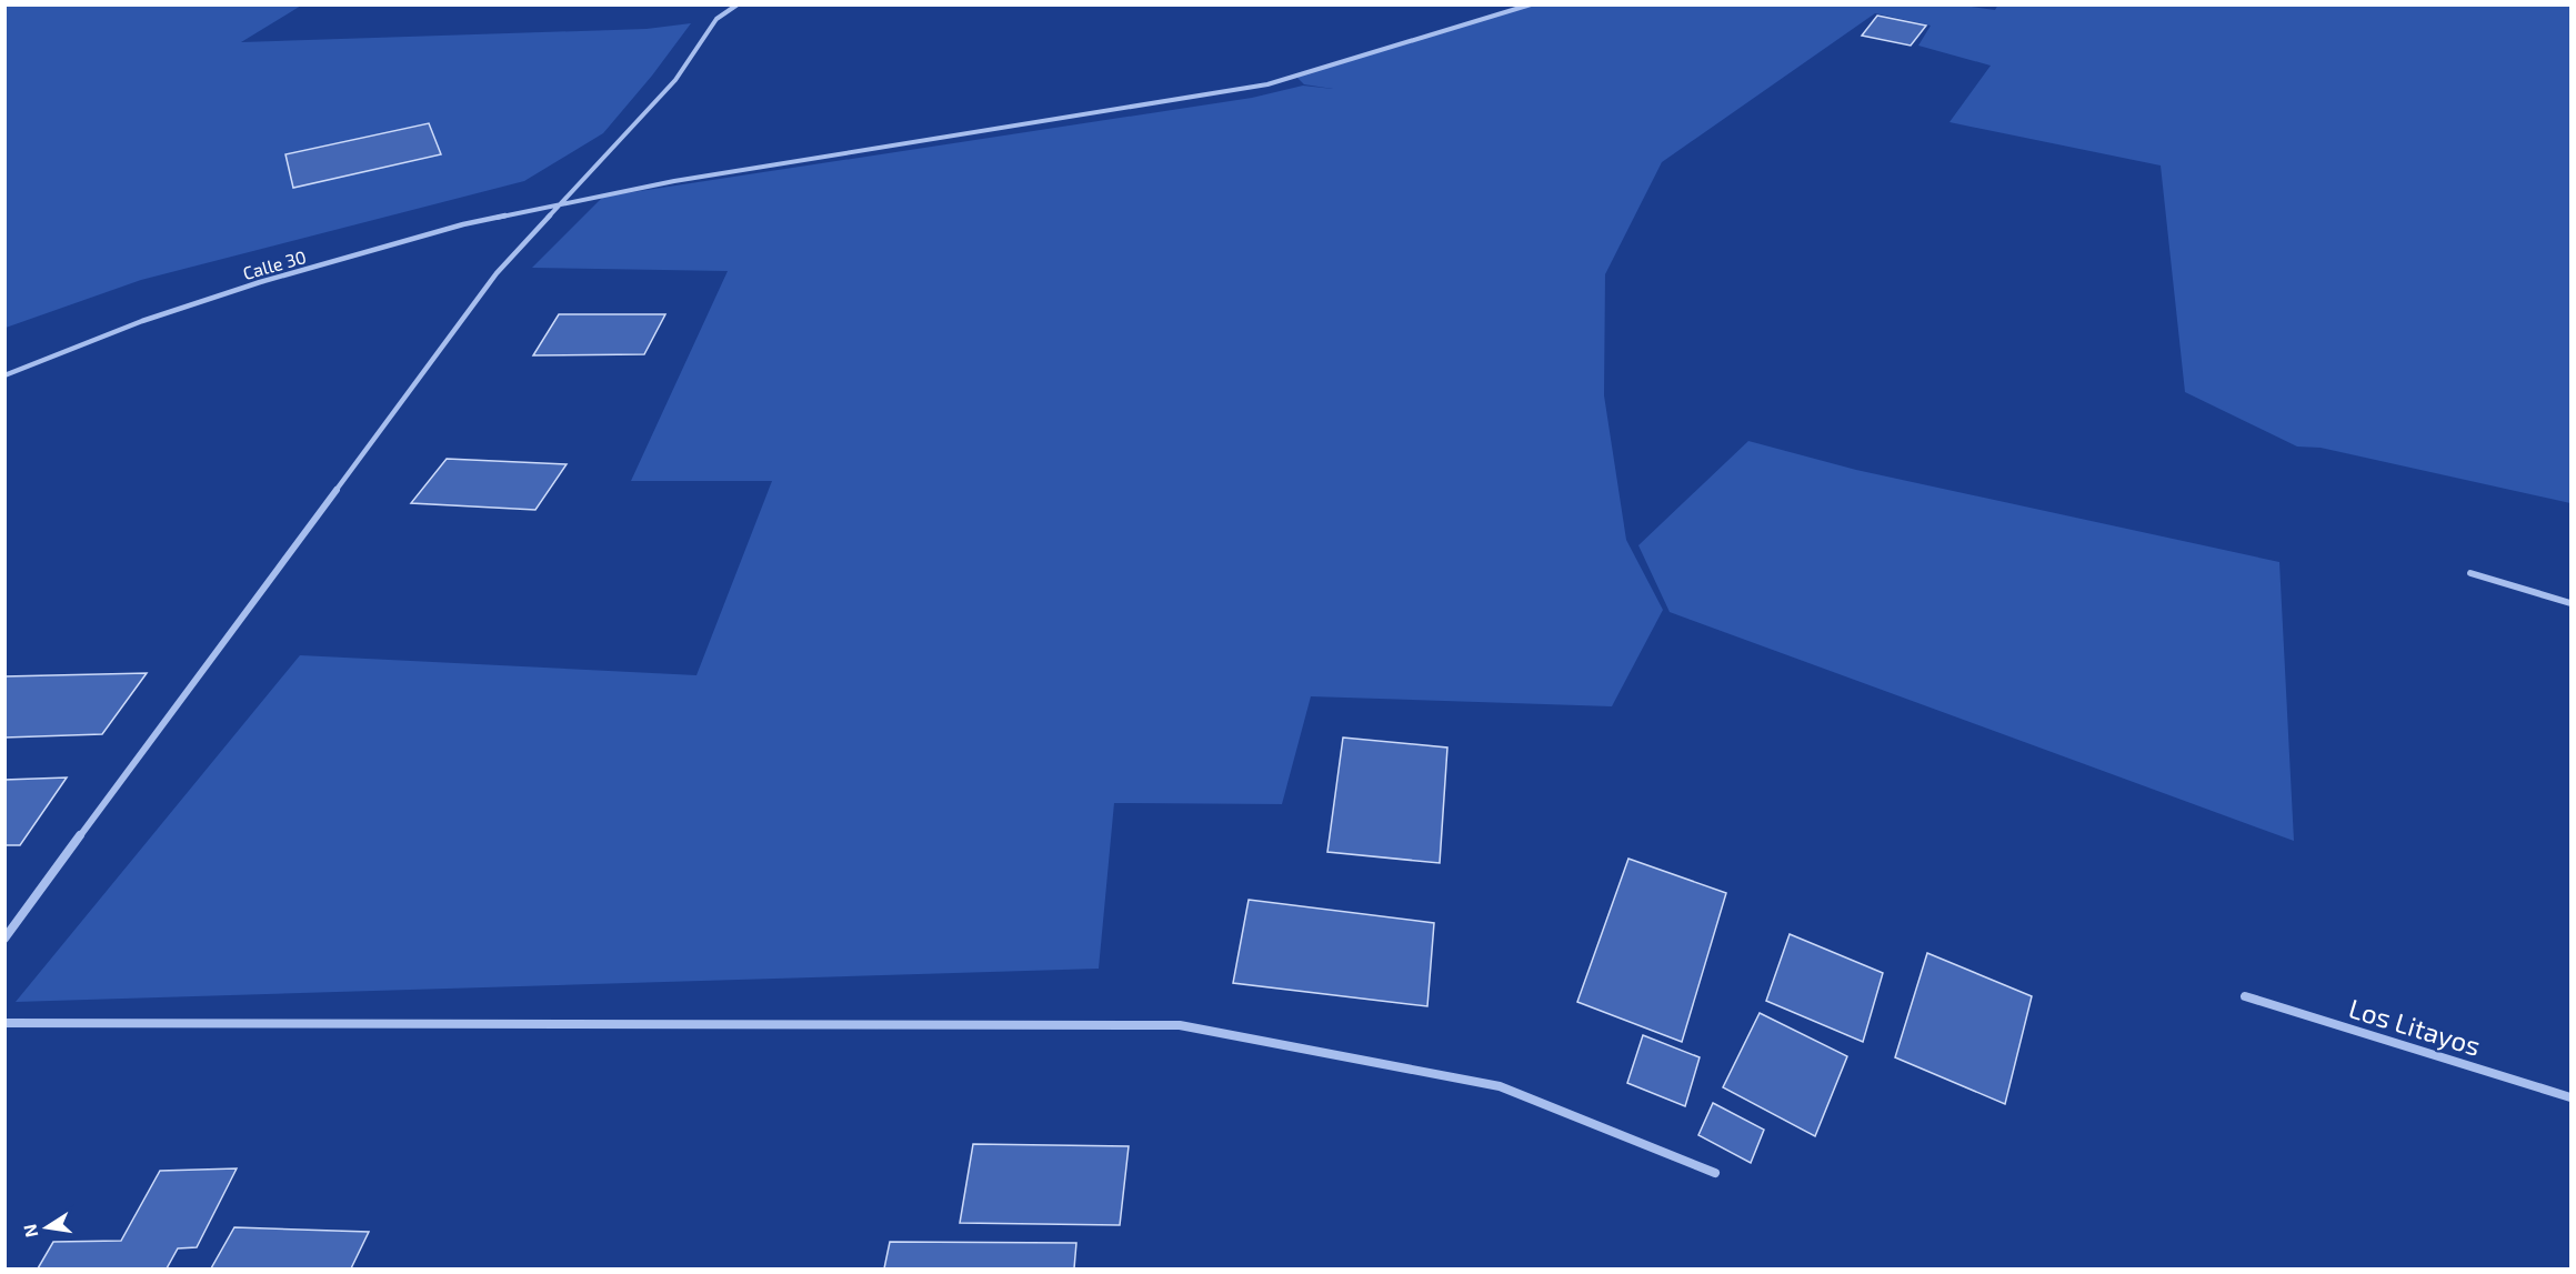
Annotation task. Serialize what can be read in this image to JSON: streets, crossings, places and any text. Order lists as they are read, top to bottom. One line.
{"streets":{"street":["Calle 30","Los Litayos"]},"north":"left"}
